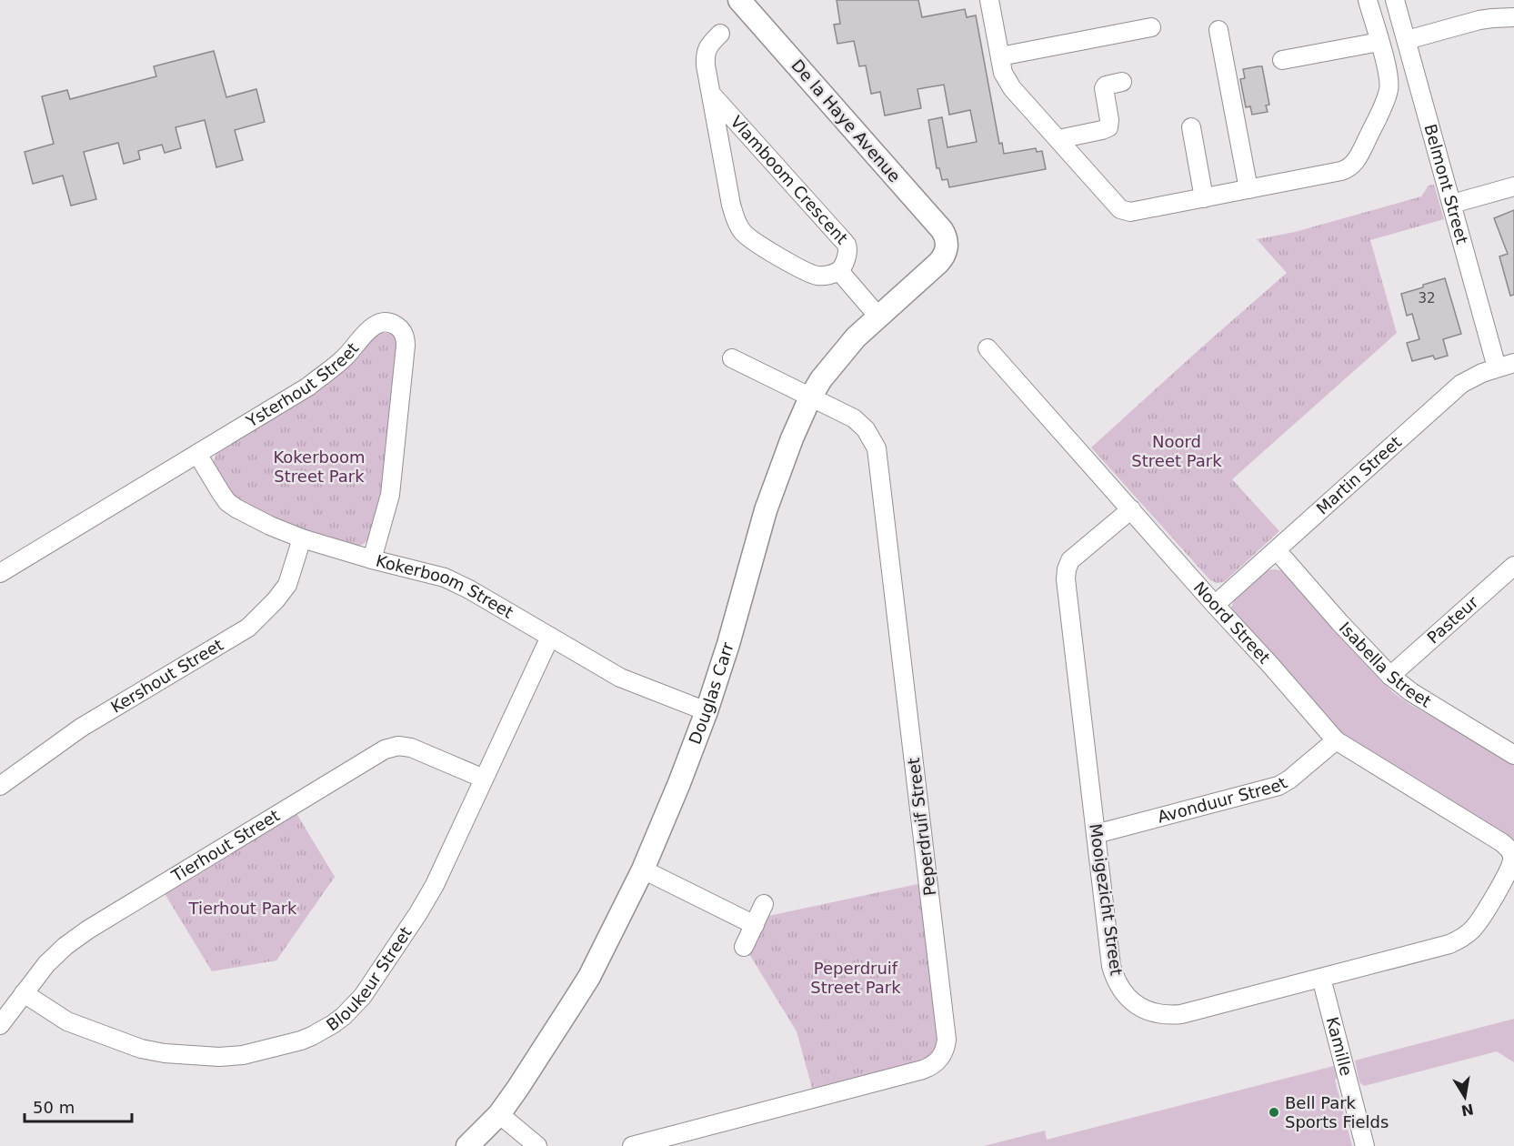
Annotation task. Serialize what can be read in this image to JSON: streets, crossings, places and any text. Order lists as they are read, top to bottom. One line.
{"streets":{"street":["De la Haye Avenue","Vlamboom Crescent","Belmont Street","Ysterhout Street","Martin Street","Kokerboom Street","Pasteur","Noord Street","Isabella Street","Kershout Street","Douglas Carr","Avonduur Street","Peperdruif Street","Tierhout Street","Mooigezicht Street","Bloukeur Street","Kamille"]},"crossings":[["De la Haye Avenue","Douglas Carr"],["Vlamboom Crescent","Douglas Carr"],["Belmont Street","Martin Street"],["Ysterhout Street","Kokerboom Street"],["Martin Street","Noord Street"],["Martin Street","Isabella Street"],["Kokerboom Street","Kershout Street"],["Kokerboom Street","Douglas Carr"],["Kokerboom Street","Bloukeur Street"],["Pasteur","Isabella Street"],["Noord Street","Avonduur Street"],["Noord Street","Mooigezicht Street"],["Douglas Carr","Peperdruif Street"],["Avonduur Street","Mooigezicht Street"],["Tierhout Street","Bloukeur Street"],["Mooigezicht Street","Kamille"]],"parks":["Noord Street Park","Kokerboom Street Park","Tierhout Park","Peperdruif Street Park"],"places":["Bell Park Sports Fields"],"house_numbers":["32"],"scale_bar":"50 m","north":"bottom"}
